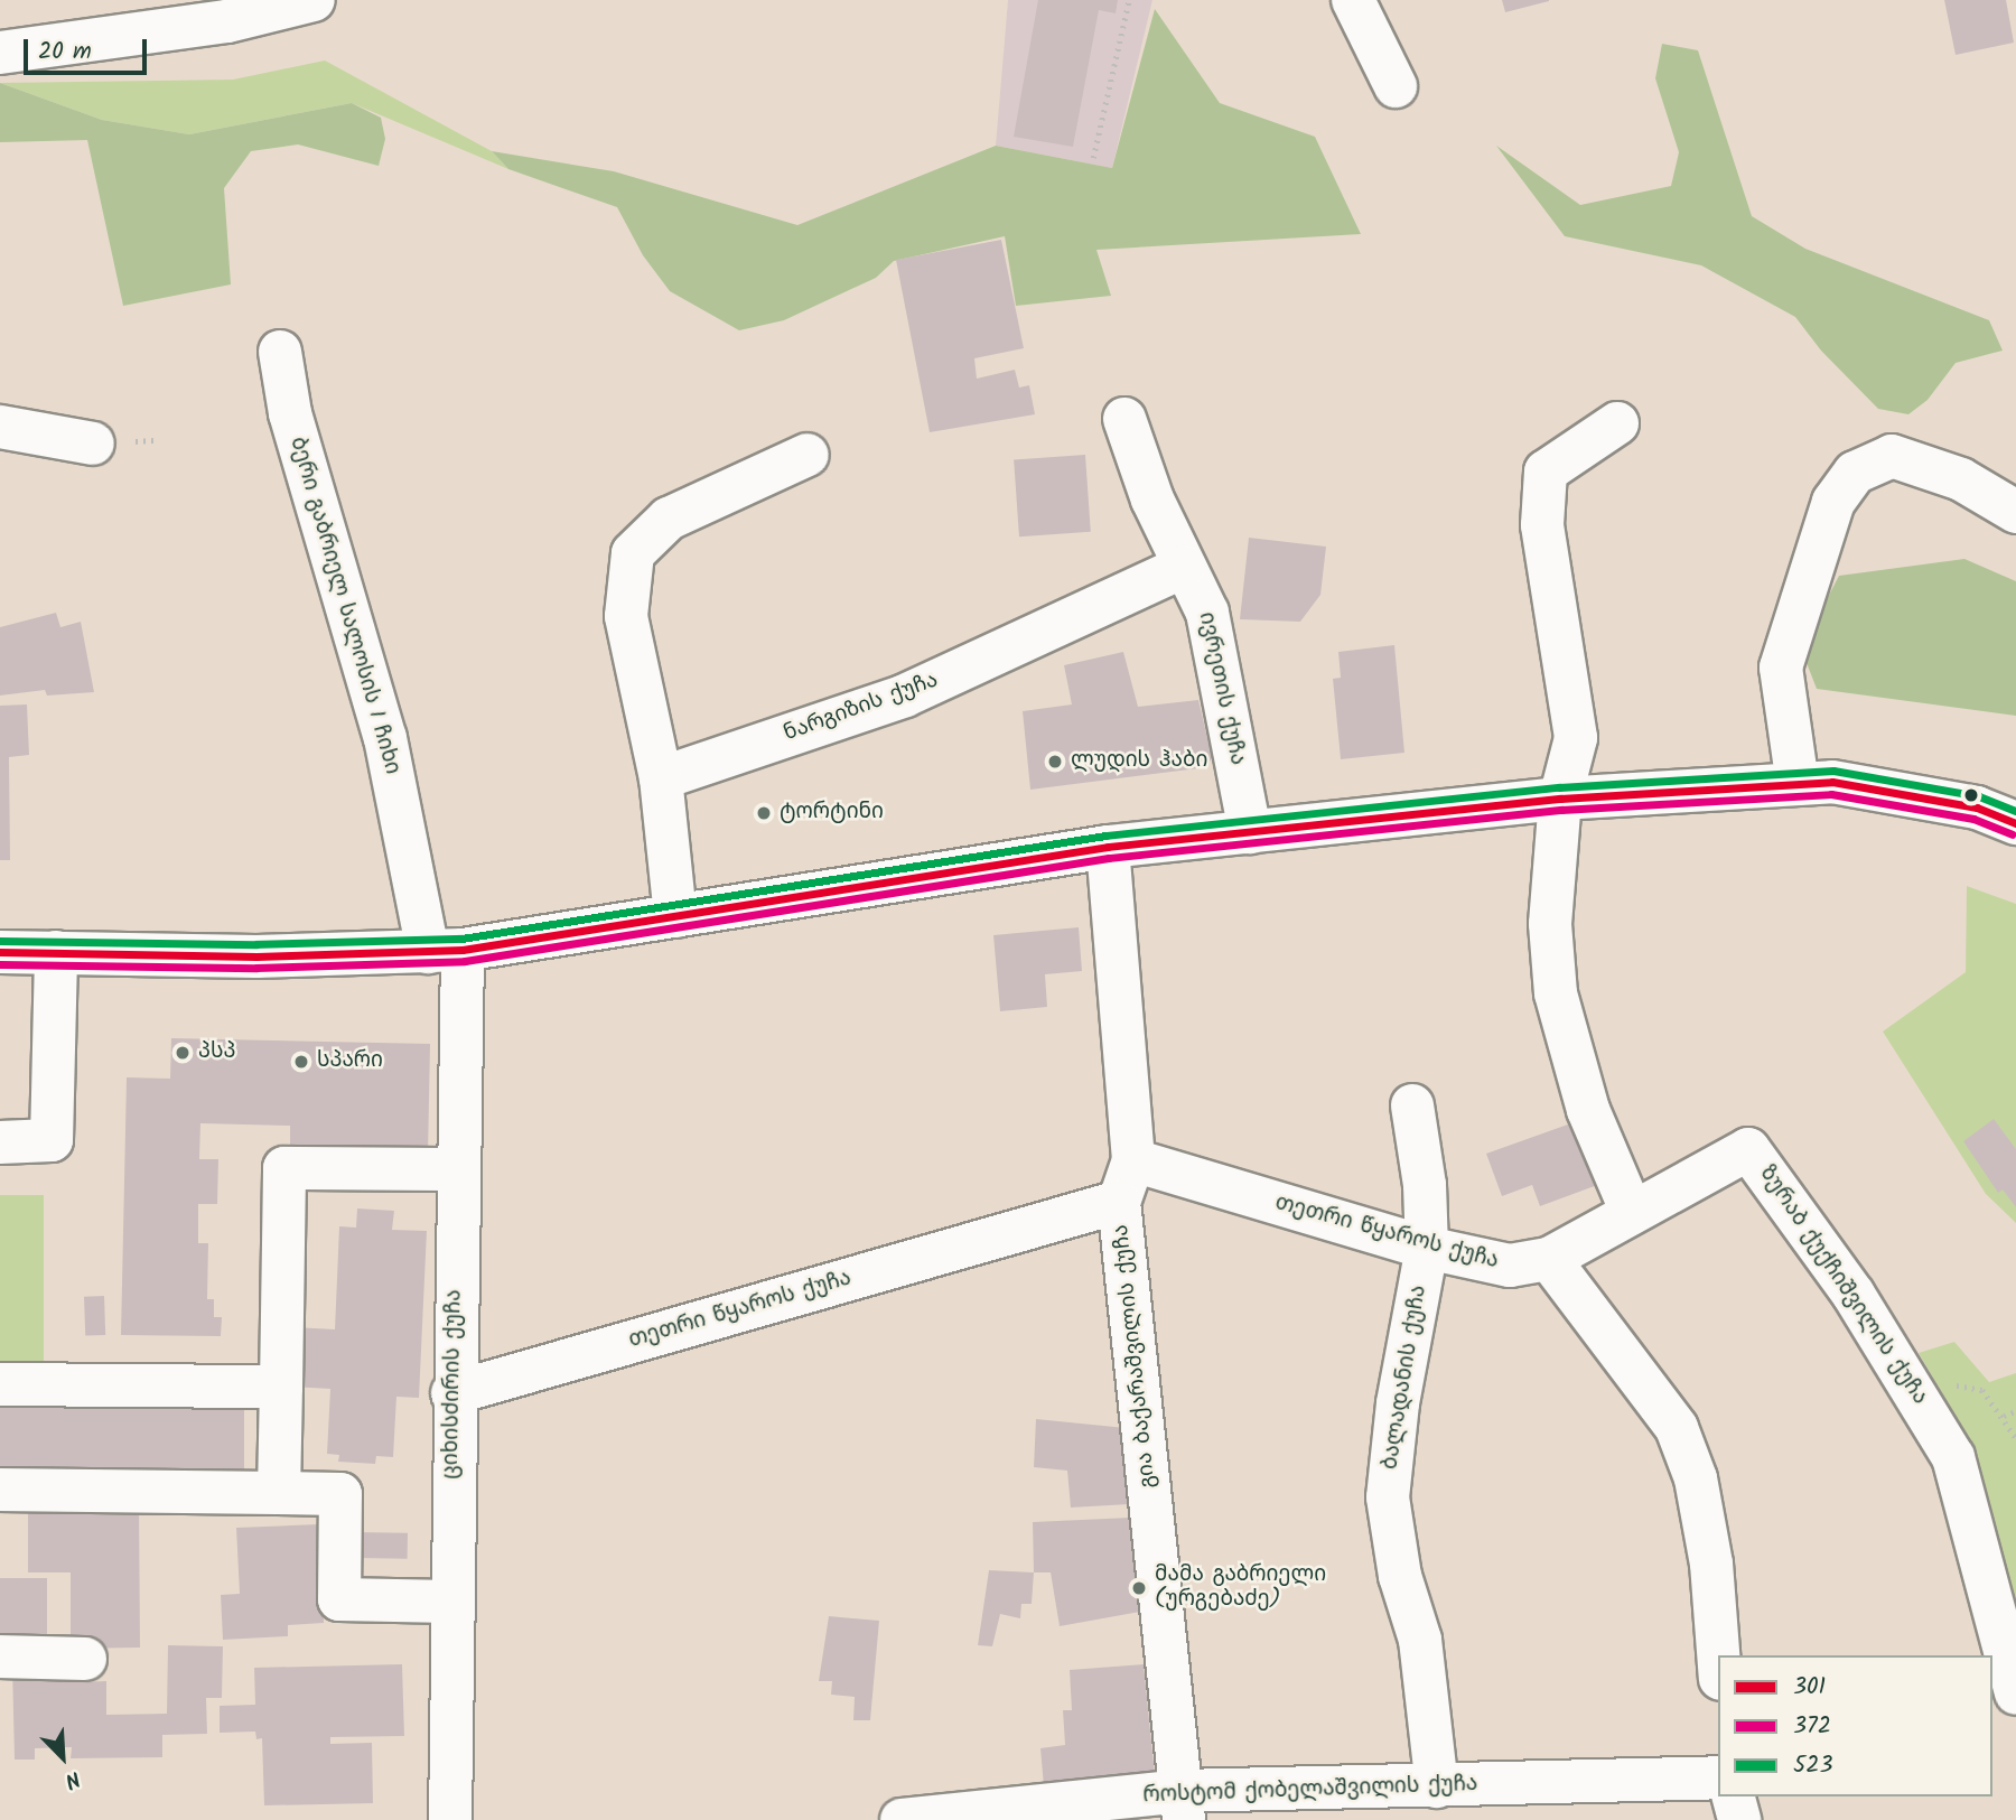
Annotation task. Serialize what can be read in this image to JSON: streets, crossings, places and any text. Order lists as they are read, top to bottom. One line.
{"streets":{"street":["ბერი გაბრიელ სალოსის I ჩიხი","ივრეთის ქუჩა","ნარგიზის ქუჩა","თეთრი წყაროს ქუჩა","ზურაბ ქუქჩიშვილის ქუჩა","გია ბაქარაშვილის ქუჩა","ბალადანის ქუჩა","ციხისძირის ქუჩა","როსტომ ქობელაშვილის ქუჩა"]},"crossings":[["ბერი გაბრიელ სალოსის I ჩიხი","ციხისძირის ქუჩა"],["ივრეთის ქუჩა","ნარგიზის ქუჩა"],["თეთრი წყაროს ქუჩა","ზურაბ ქუქჩიშვილის ქუჩა"],["თეთრი წყაროს ქუჩა","გია ბაქარაშვილის ქუჩა"],["თეთრი წყაროს ქუჩა","ბალადანის ქუჩა"],["თეთრი წყაროს ქუჩა","ციხისძირის ქუჩა"],["გია ბაქარაშვილის ქუჩა","როსტომ ქობელაშვილის ქუჩა"],["ბალადანის ქუჩა","როსტომ ქობელაშვილის ქუჩა"]],"places":["ლუდის ჰაბი","ტორტინი","პსპ","სპარი","მამა გაბრიელი (ურგებაძე)"],"lines":["transit line 523","transit line 301","transit line 372"],"legend":["301","372","523"],"scale_bar":"20 m","north":"bottom right"}
